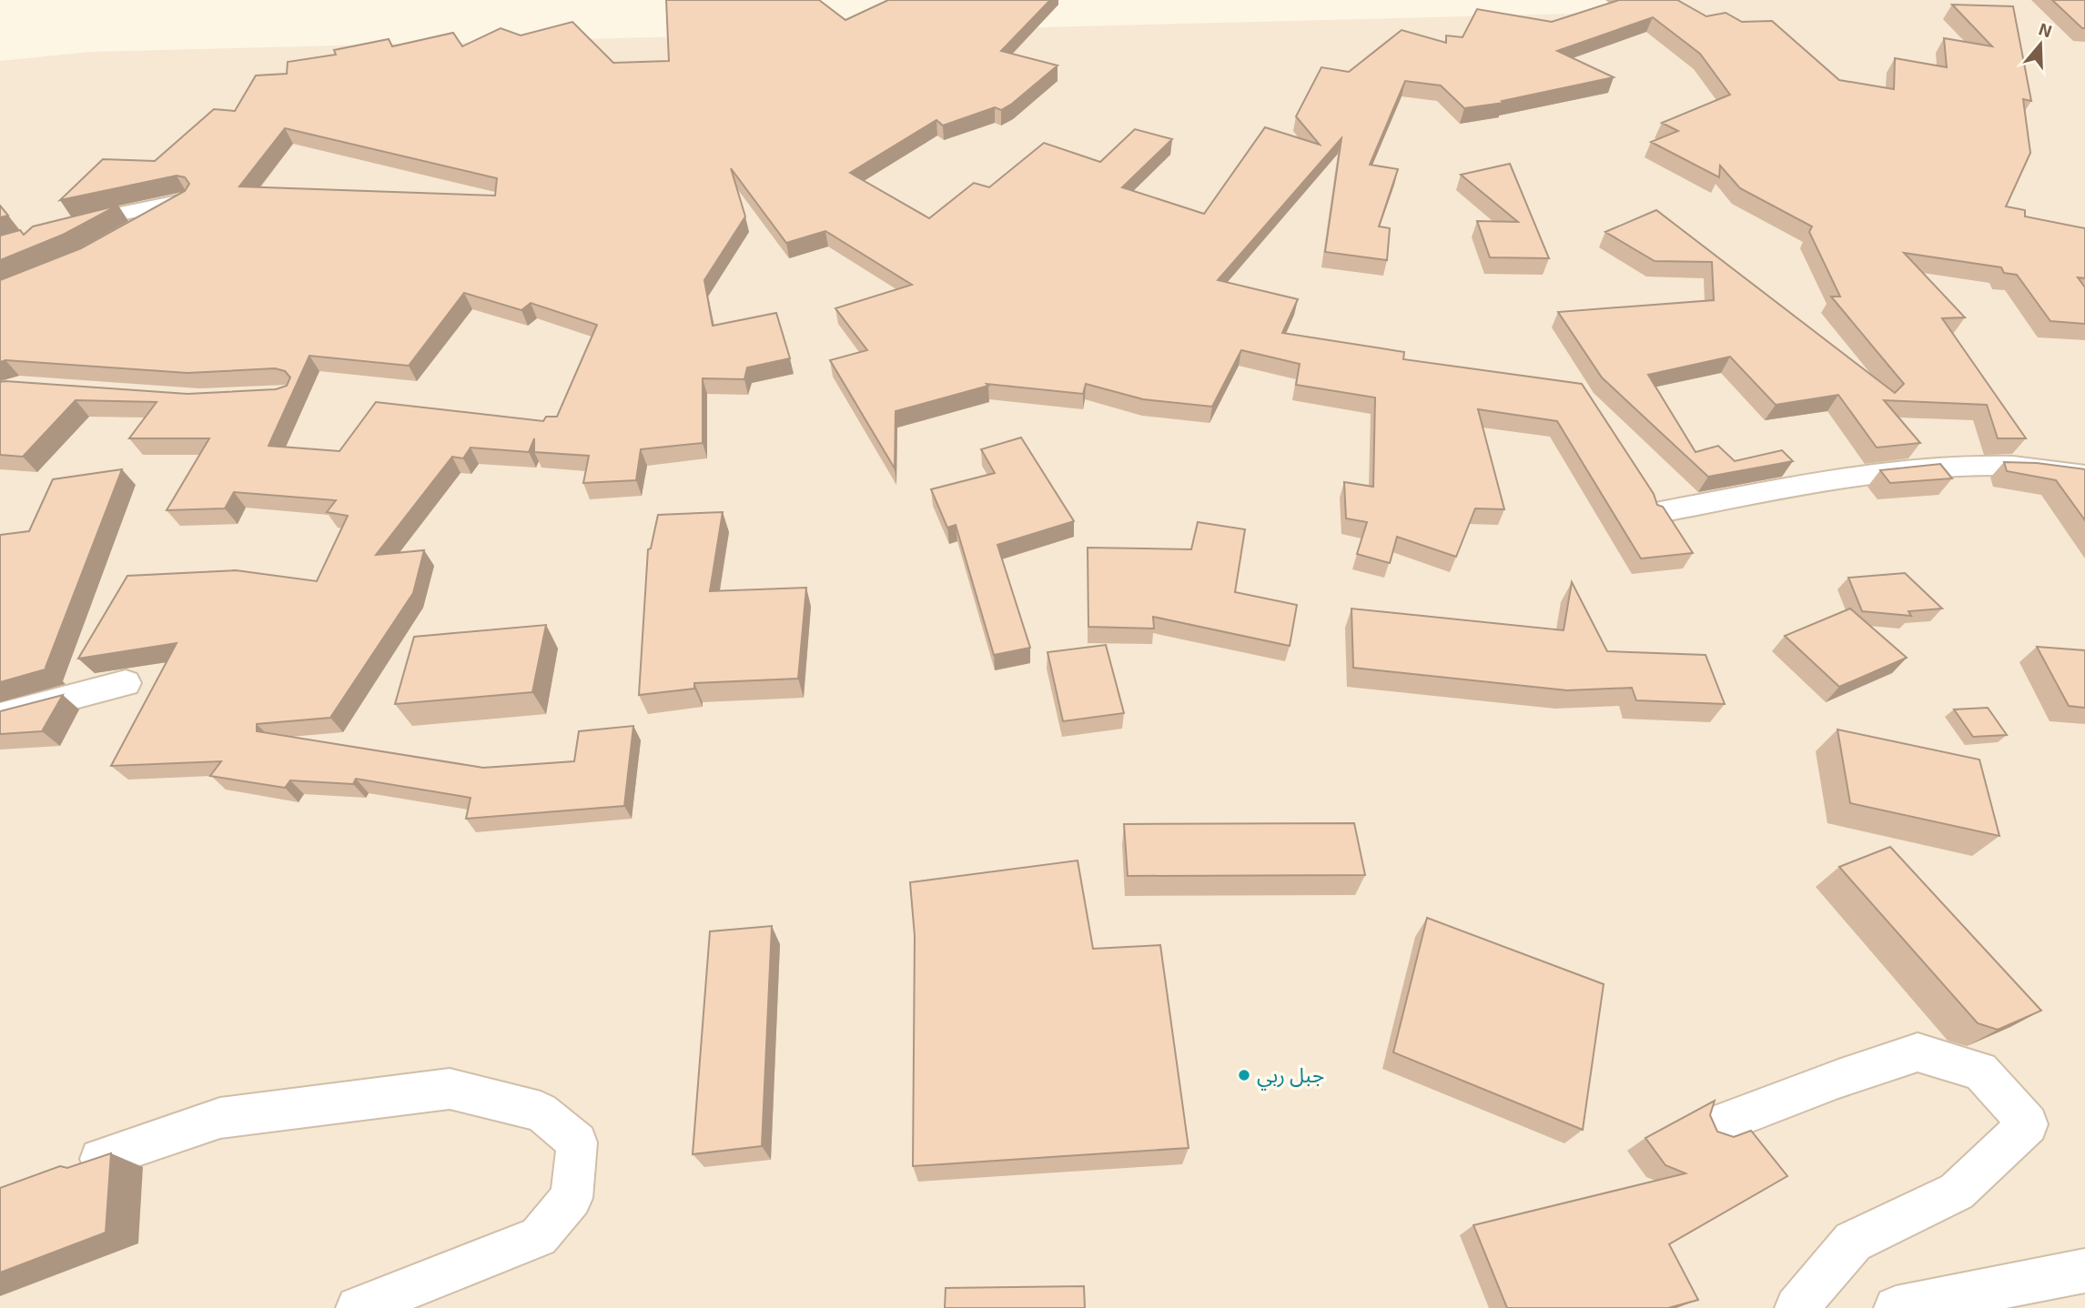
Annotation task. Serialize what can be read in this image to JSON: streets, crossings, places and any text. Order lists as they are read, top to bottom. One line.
{"places":["جبل ربي"],"north":"top"}
